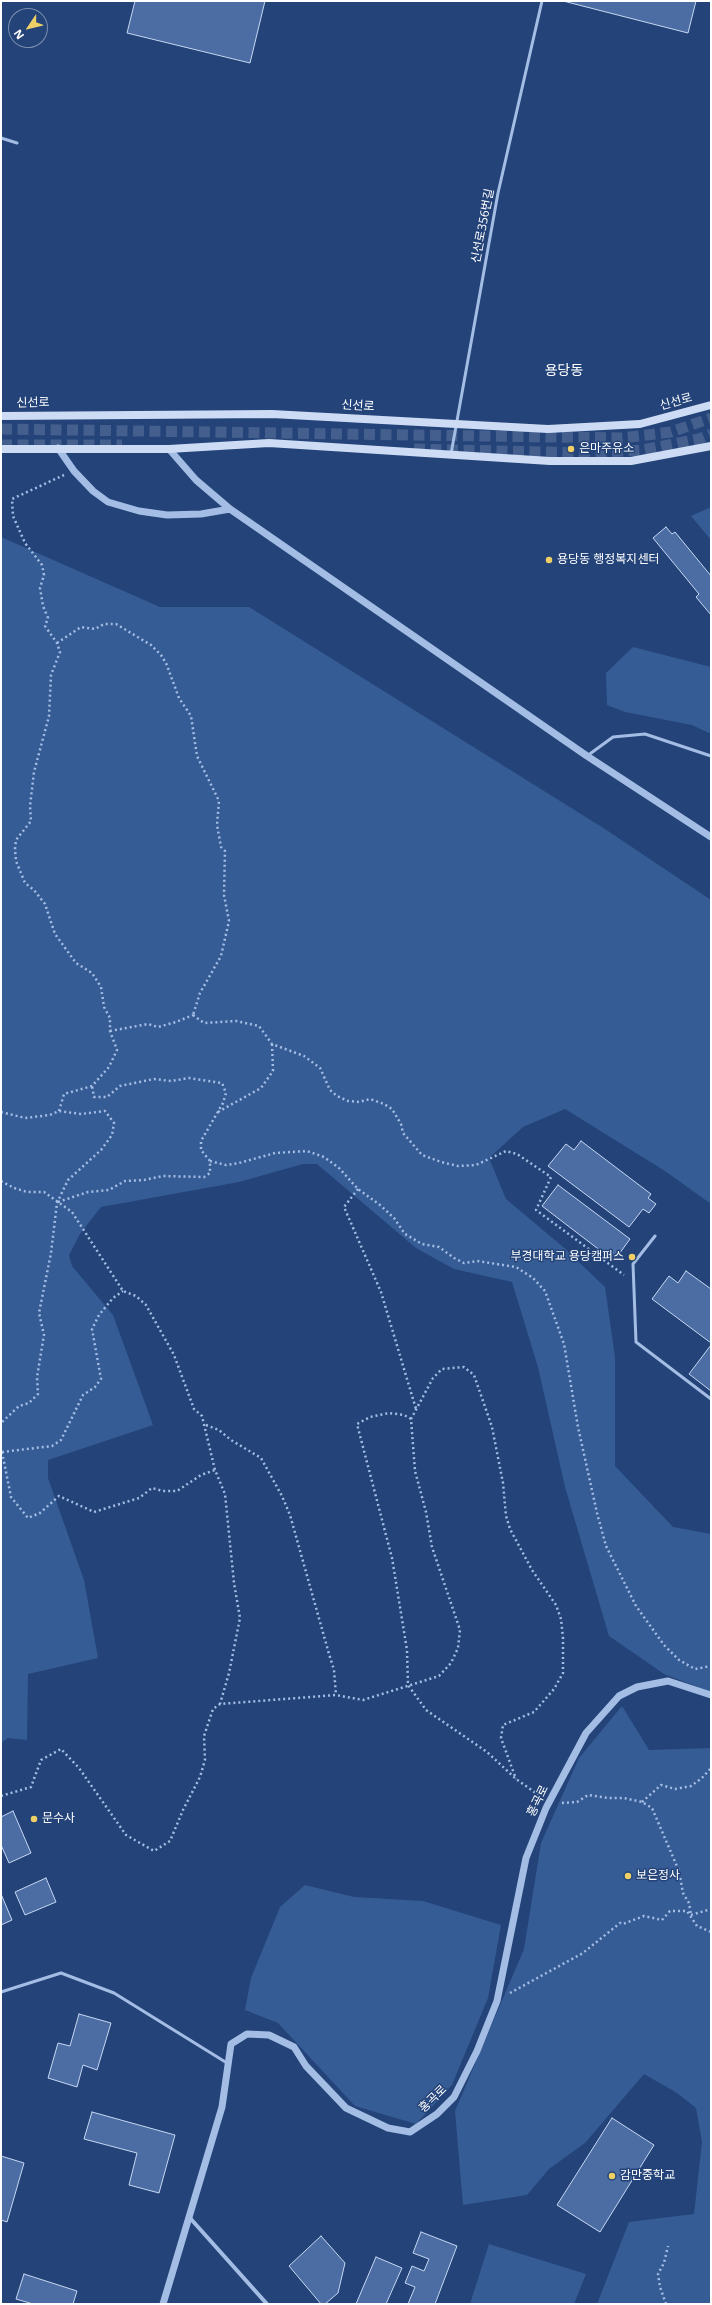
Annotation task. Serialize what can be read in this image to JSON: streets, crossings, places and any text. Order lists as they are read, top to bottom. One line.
{"streets":{"main road":["신선로"],"street":["홍곡로"],"lane":["신선로356번길"]},"crossings":[["신선로356번길","신선로"]],"districts":["용당동"],"places":["은마주유소","용당동 행정복지센터","부경대학교 용당캠퍼스","문수사","보은정사","감만중학교"],"north":"bottom left"}
